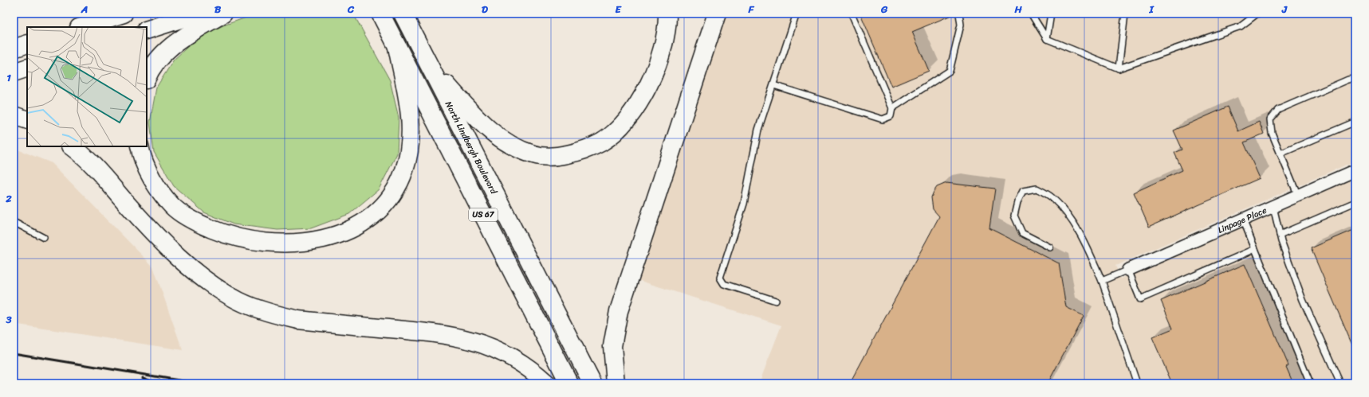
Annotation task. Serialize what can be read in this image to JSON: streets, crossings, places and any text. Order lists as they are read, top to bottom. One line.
{"streets":{"highway":["North Lindbergh Boulevard","US 67"],"street":["Linpage Place"]},"grid":{"columns":["A","B","C","D","E","F","G","H","I","J"],"rows":["1","2","3"]}}
